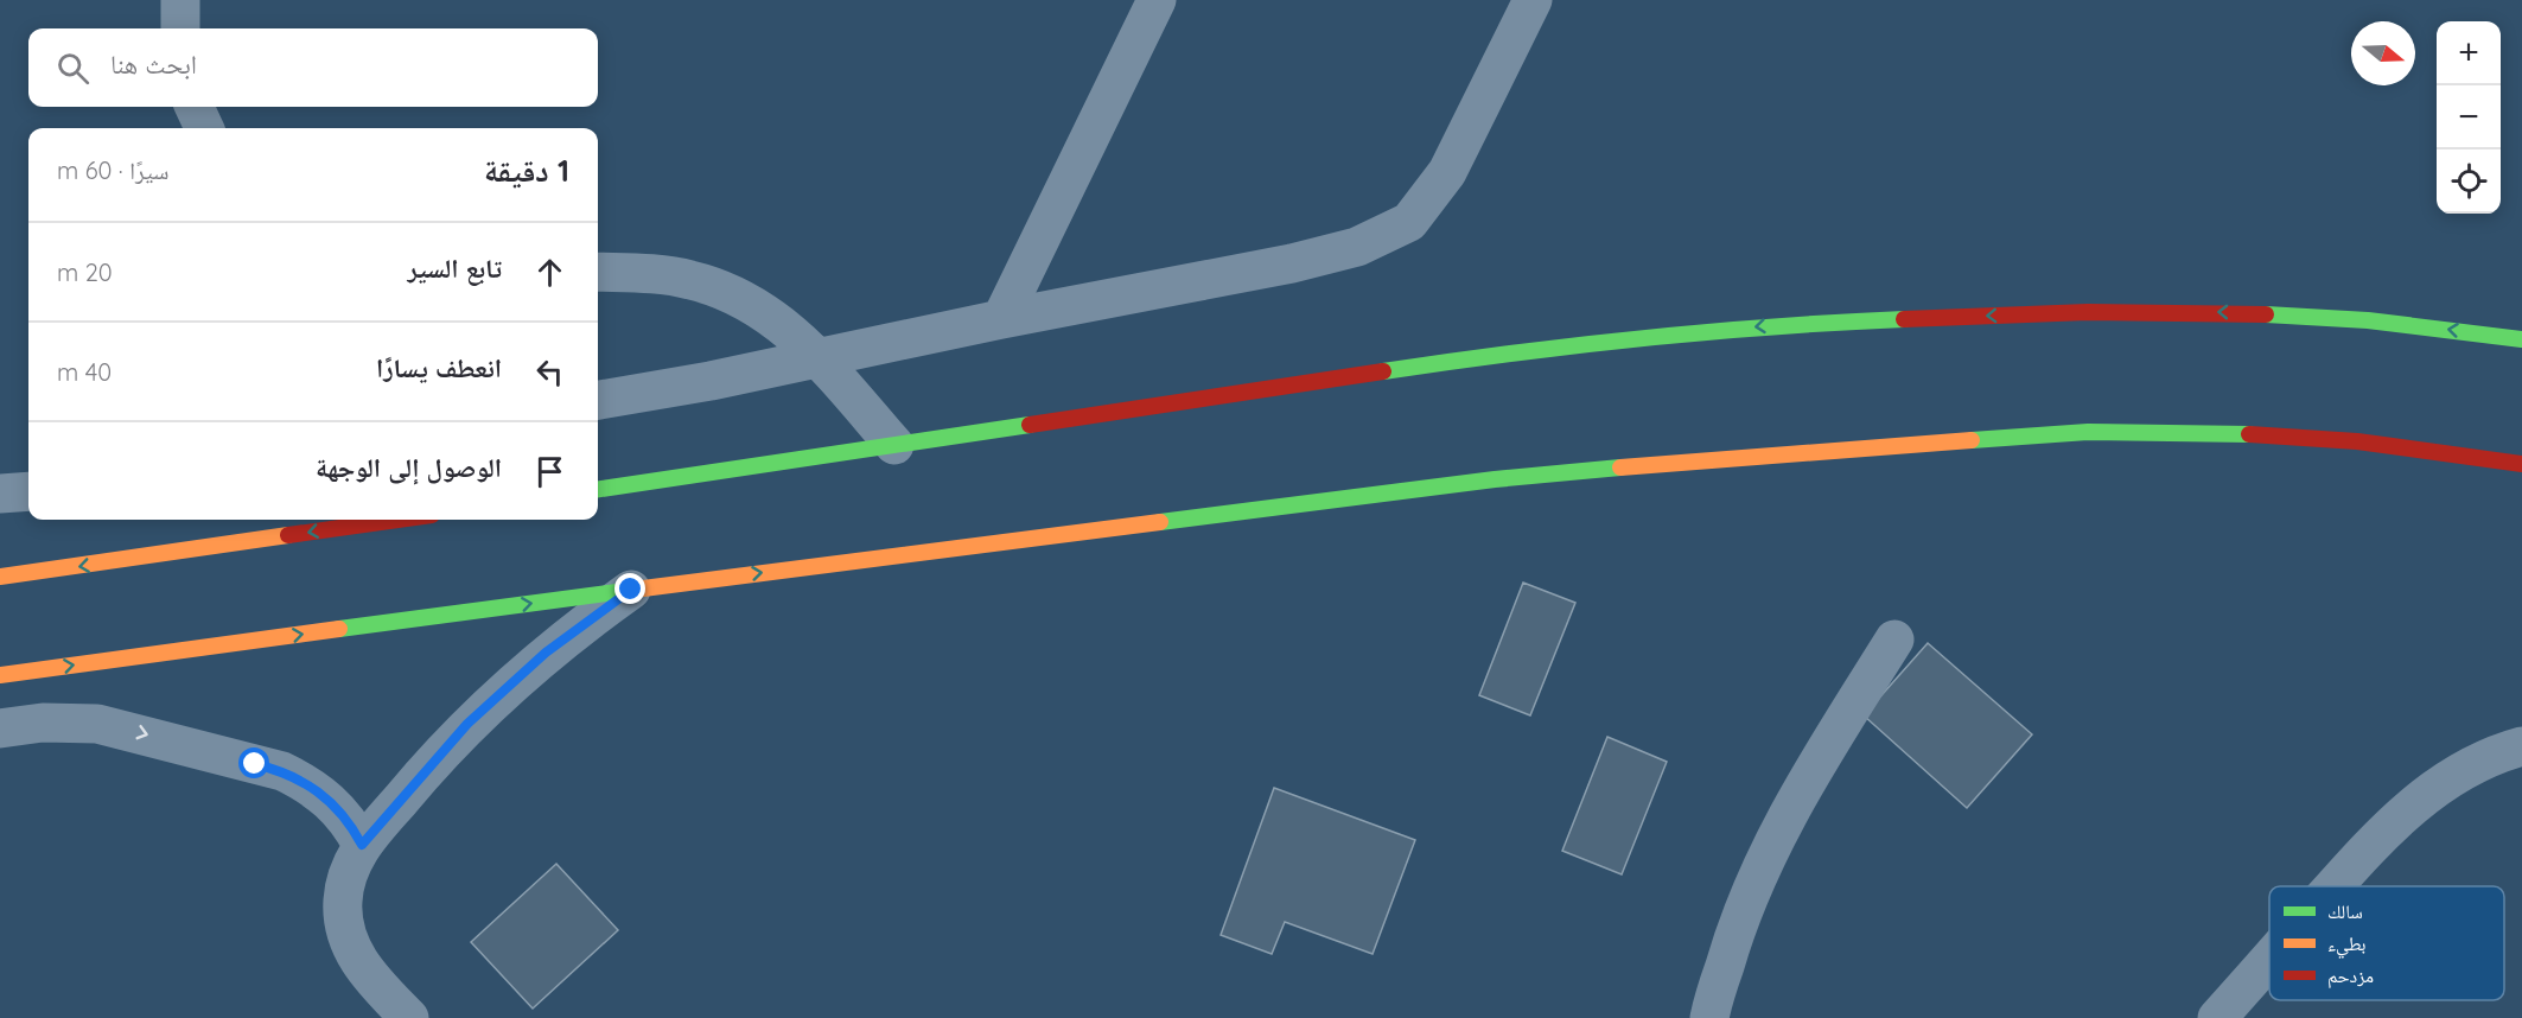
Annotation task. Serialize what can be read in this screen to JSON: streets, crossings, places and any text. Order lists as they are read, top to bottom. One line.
{"legend":["سالك","بطيء","مزدحم"],"north":"right","page":{"map_buttons":["+","−"],"search":"ابحث هنا","heading":["1 دقيقة","سيرًا · 60 m"],"list":[["تابع السير","20 m"],["انعطف يسارًا","40 m"],"الوصول إلى الوجهة"]}}
